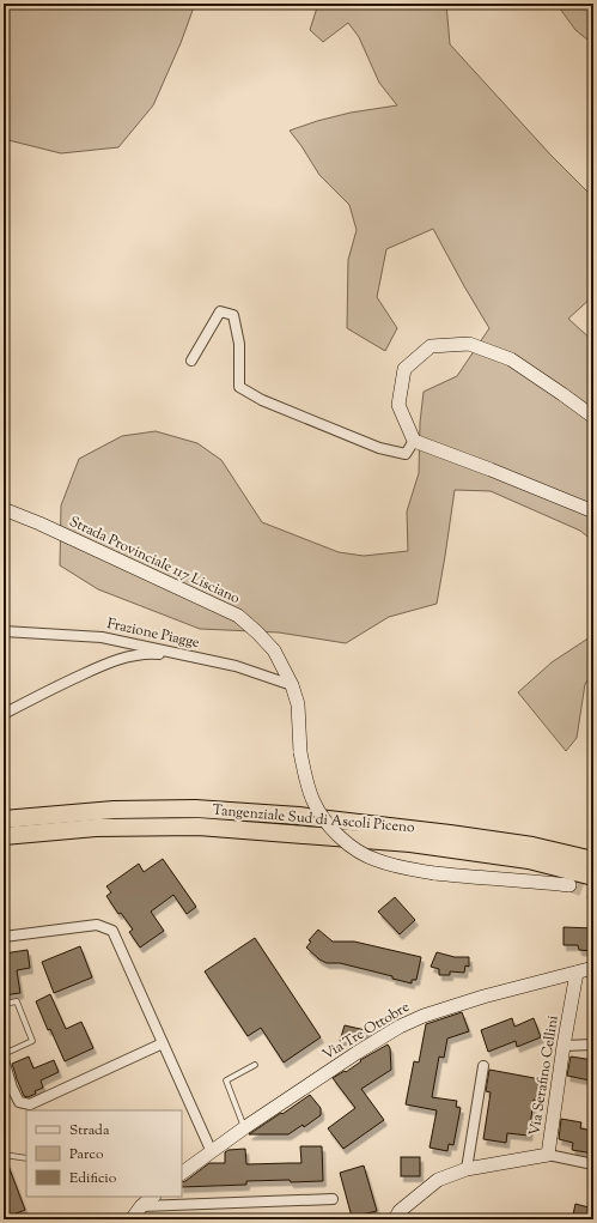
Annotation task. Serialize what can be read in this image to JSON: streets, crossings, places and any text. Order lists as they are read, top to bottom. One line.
{"streets":{"highway":["Tangenziale Sud di Ascoli Piceno"],"street":["Strada Provinciale 117 Lisciano","Frazione Piagge","Via Tre Ottobre","Via Serafino Cellini"]},"crossings":[["Strada Provinciale 117 Lisciano","Frazione Piagge"],["Via Tre Ottobre","Via Serafino Cellini"]],"legend":["Strada","Parco","Edificio"]}
